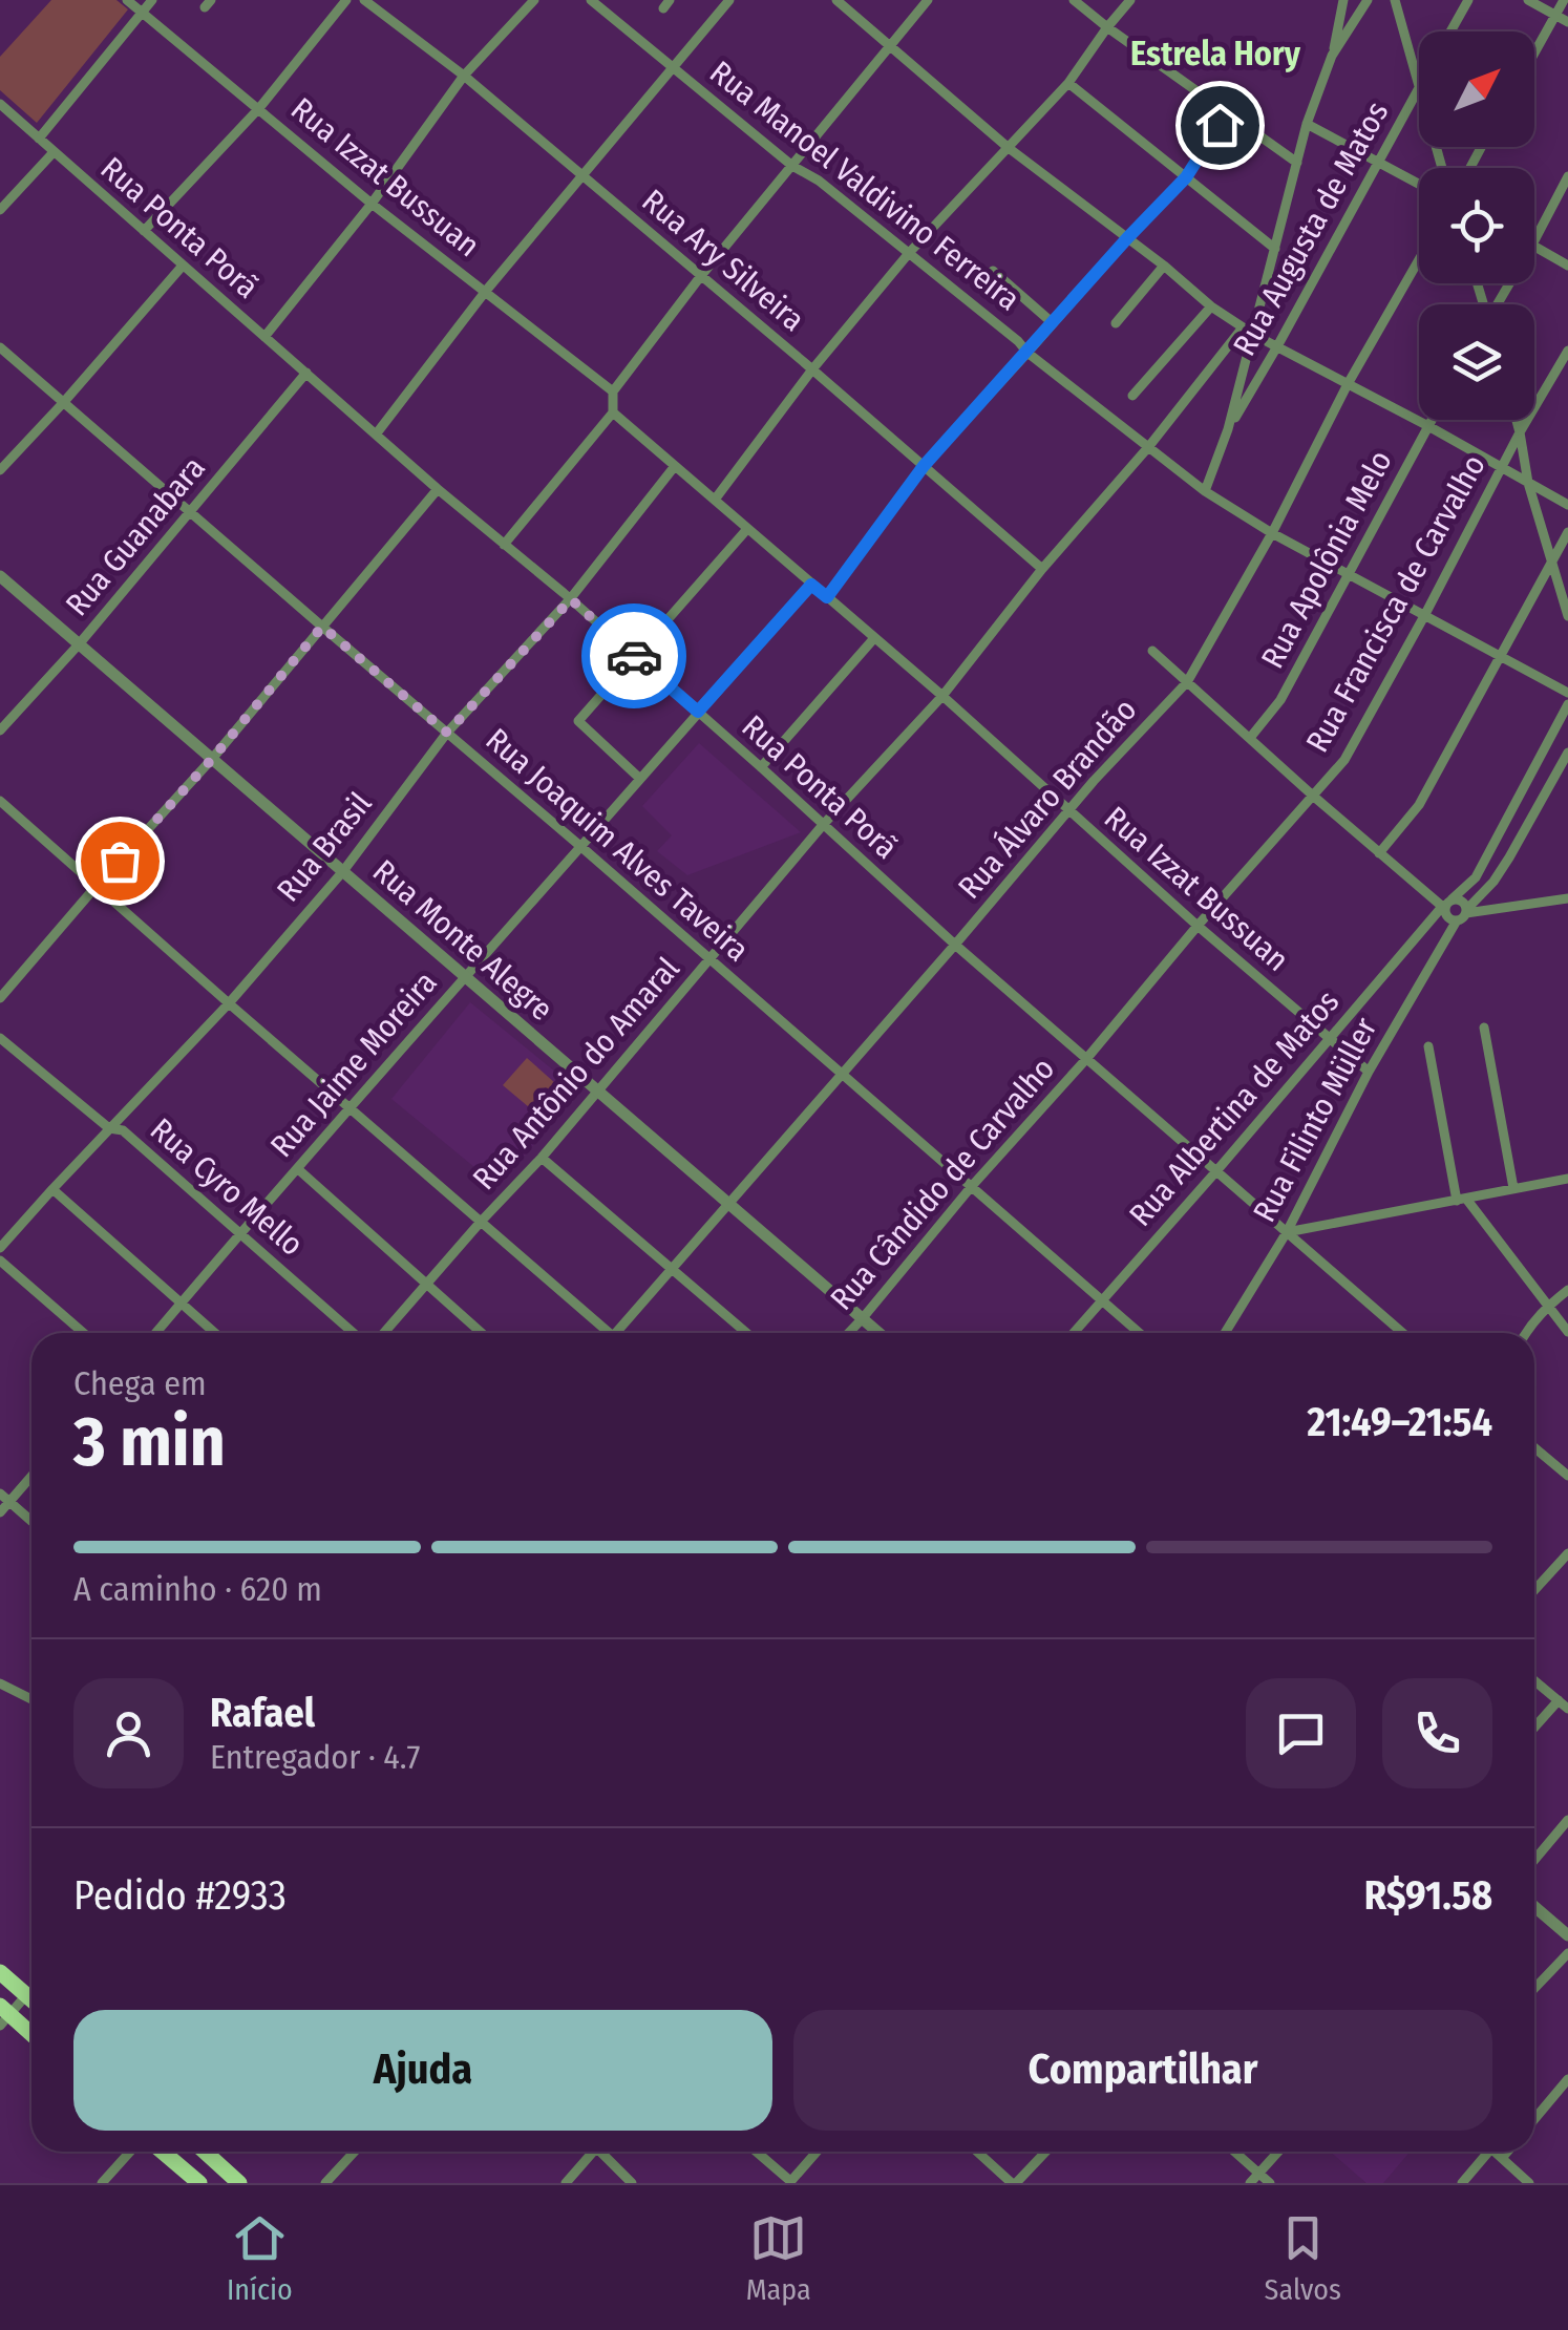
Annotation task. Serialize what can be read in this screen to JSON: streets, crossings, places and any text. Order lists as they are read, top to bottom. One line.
{"streets":{"street":["Rua Izzat Bussuan","Rua Manoel Valdivino Ferreira","Rua Ponta Porã","Rua Augusta de Matos","Rua Ary Silveira","Rua Guanabara","Rua Apolônia Melo","Rua Francisca de Carvalho","Rua Álvaro Brandão","Rua Joaquim Alves Taveira","Rua Brasil","Rua Monte Alegre","Rua Jaime Moreira","Rua Antônio do Amaral","Rua Albertina de Matos","Rua Filinto Müller","Rua Cândido de Carvalho","Rua Cyro Mello"]},"crossings":[["Rua Izzat Bussuan","Rua Francisca de Carvalho"],["Rua Izzat Bussuan","Rua Álvaro Brandão"],["Rua Izzat Bussuan","Rua Brasil"],["Rua Izzat Bussuan","Rua Jaime Moreira"],["Rua Izzat Bussuan","Rua Antônio do Amaral"],["Rua Izzat Bussuan","Rua Albertina de Matos"],["Rua Izzat Bussuan","Rua Filinto Müller"],["Rua Manoel Valdivino Ferreira","Rua Apolônia Melo"],["Rua Manoel Valdivino Ferreira","Rua Francisca de Carvalho"],["Rua Manoel Valdivino Ferreira","Rua Álvaro Brandão"],["Rua Manoel Valdivino Ferreira","Rua Antônio do Amaral"],["Rua Ponta Porã","Rua Guanabara"],["Rua Ponta Porã","Rua Francisca de Carvalho"],["Rua Ponta Porã","Rua Álvaro Brandão"],["Rua Ponta Porã","Rua Brasil"],["Rua Ponta Porã","Rua Jaime Moreira"],["Rua Ponta Porã","Rua Antônio do Amaral"],["Rua Ponta Porã","Rua Albertina de Matos"],["Rua Ponta Porã","Rua Filinto Müller"],["Rua Ponta Porã","Rua Cândido de Carvalho"],["Rua Ary Silveira","Rua Antônio do Amaral"],["Rua Guanabara","Rua Joaquim Alves Taveira"],["Rua Guanabara","Rua Monte Alegre"],["Rua Francisca de Carvalho","Rua Cândido de Carvalho"],["Rua Álvaro Brandão","Rua Joaquim Alves Taveira"],["Rua Álvaro Brandão","Rua Monte Alegre"],["Rua Joaquim Alves Taveira","Rua Brasil"],["Rua Joaquim Alves Taveira","Rua Jaime Moreira"],["Rua Joaquim Alves Taveira","Rua Antônio do Amaral"],["Rua Joaquim Alves Taveira","Rua Albertina de Matos"],["Rua Joaquim Alves Taveira","Rua Cândido de Carvalho"],["Rua Brasil","Rua Monte Alegre"],["Rua Brasil","Rua Cyro Mello"],["Rua Monte Alegre","Rua Jaime Moreira"],["Rua Monte Alegre","Rua Antônio do Amaral"],["Rua Monte Alegre","Rua Cândido de Carvalho"],["Rua Jaime Moreira","Rua Cyro Mello"]],"districts":["Estrela Hory"],"north":"top right","page":{"heading":["3 min","Chega em","21:49–21:54"],"panel":["Rafael","Entregador · 4.7","Pedido #2933","R$91.58"],"bar":"A caminho · 620 m","buttons":["Ajuda","Compartilhar"],"tabs":["Início","Mapa","Salvos"]}}
